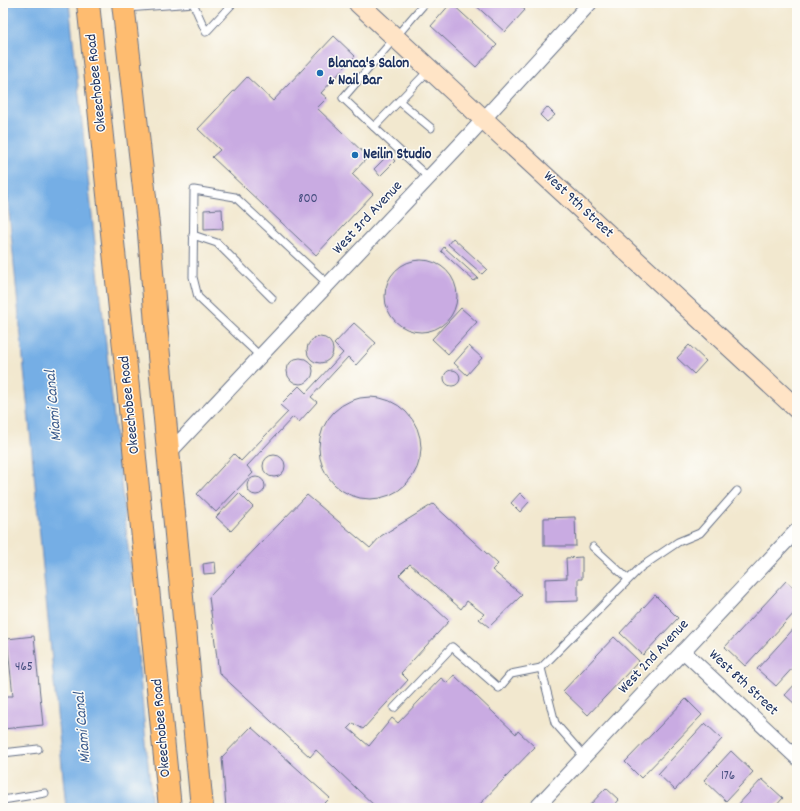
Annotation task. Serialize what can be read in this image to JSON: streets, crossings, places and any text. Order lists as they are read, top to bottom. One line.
{"streets":{"highway":["Okeechobee Road"],"main road":["West 9th Street"],"street":["West 3rd Avenue","West 2nd Avenue","West 8th Street"]},"crossings":[["West 9th Street","West 3rd Avenue"],["West 2nd Avenue","West 8th Street"]],"water":["Miami Canal"],"places":["Blanca's Salon & Nail Bar","Neilin Studio"],"house_numbers":["800","465","176"]}
